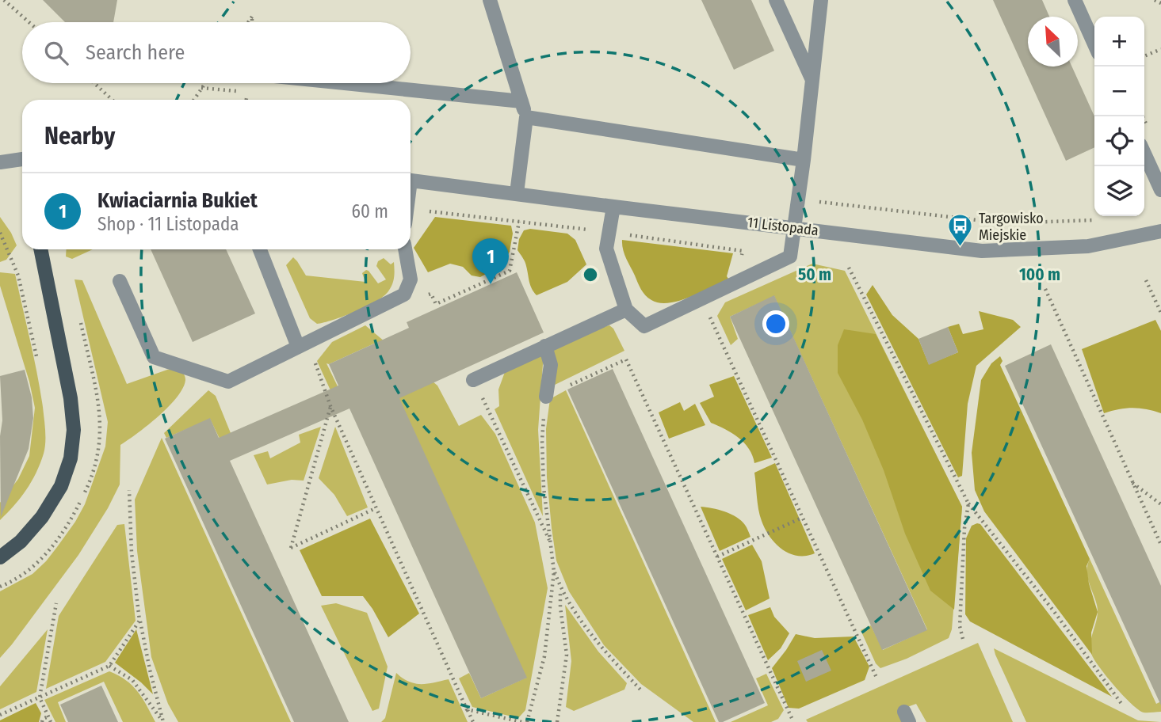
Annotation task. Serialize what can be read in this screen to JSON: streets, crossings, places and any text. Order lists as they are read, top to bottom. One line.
{"streets":{"street":["11 Listopada"]},"places":{"bus stop":["Targowisko Miejskie"]},"north":"top left","page":{"map_buttons":["+","−"],"search":"Search here","heading":"Nearby","list":[{"mark":"1","name":"Kwiaciarnia Bukiet","note":"Shop · 11 Listopada","value":"60 m"}],"pins":"1"},"rings":["50 m","100 m"]}
